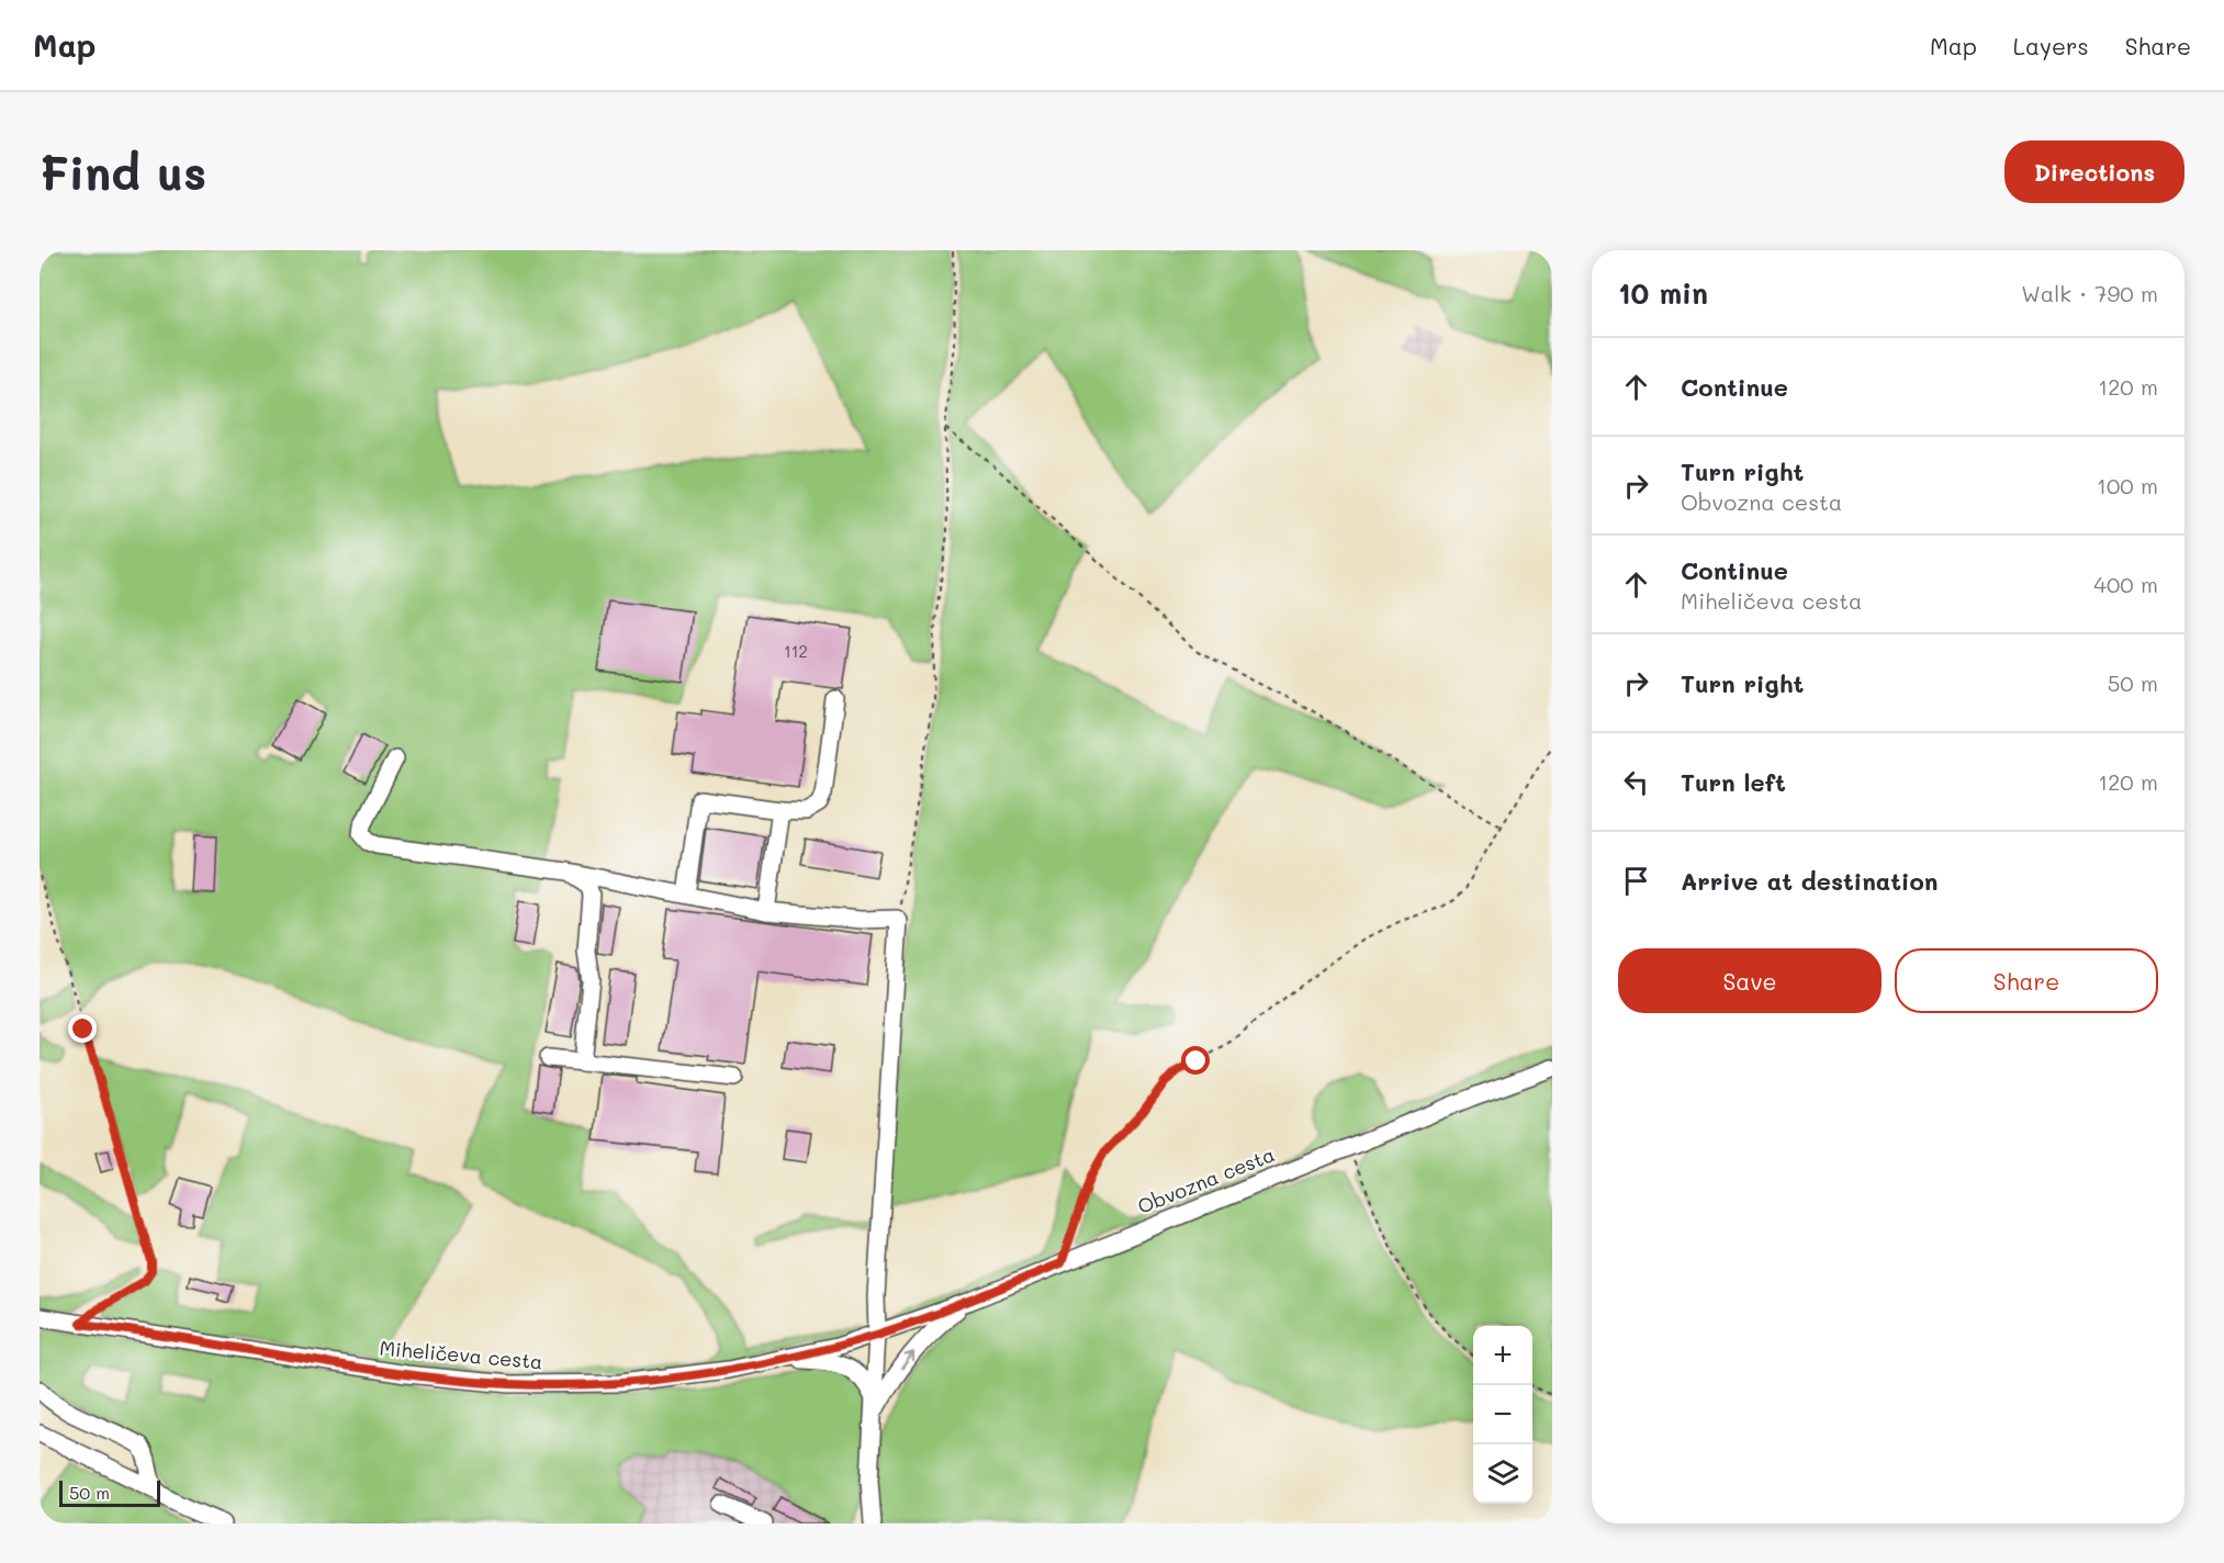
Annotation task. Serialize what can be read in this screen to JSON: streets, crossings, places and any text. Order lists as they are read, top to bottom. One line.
{"streets":{"street":["Obvozna cesta","Miheličeva cesta"]},"crossings":[["Obvozna cesta","Miheličeva cesta"]],"house_numbers":["112"],"scale_bar":"50 m","page":{"header":"Map","nav":["Map","Layers","Share"],"buttons":["Directions",["Save","Share"]],"title":"Find us","heading":["10 min","Walk · 790 m"],"list":[["Continue","120 m"],["Turn right","Obvozna cesta","100 m"],["Continue","Miheličeva cesta","400 m"],["Turn right","50 m"],["Turn left","120 m"],"Arrive at destination"],"map_buttons":["+","−"],"scale":"50 m"}}
